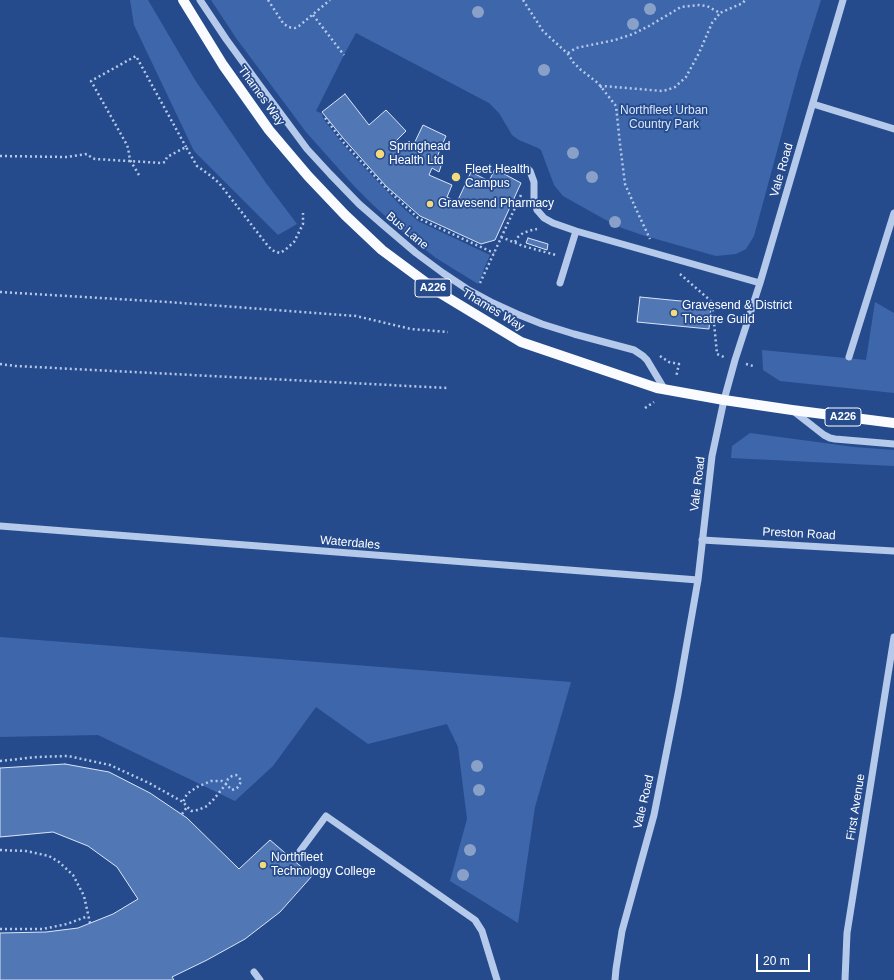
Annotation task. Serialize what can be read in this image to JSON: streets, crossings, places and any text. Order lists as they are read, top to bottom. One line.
{"streets":{"main road":["Thames Way","A226"],"street":["Vale Road","Bus Lane","Preston Road","Waterdales","First Avenue"]},"crossings":[["Thames Way","Vale Road"],["Thames Way","Bus Lane"],["Vale Road","Preston Road"],["Vale Road","Waterdales"]],"parks":["Northfleet Urban Country Park"],"places":["Springhead Health Ltd","Fleet Health Campus","Gravesend Pharmacy","Gravesend & District Theatre Guild","Northfleet Technology College"],"scale_bar":"20 m"}
